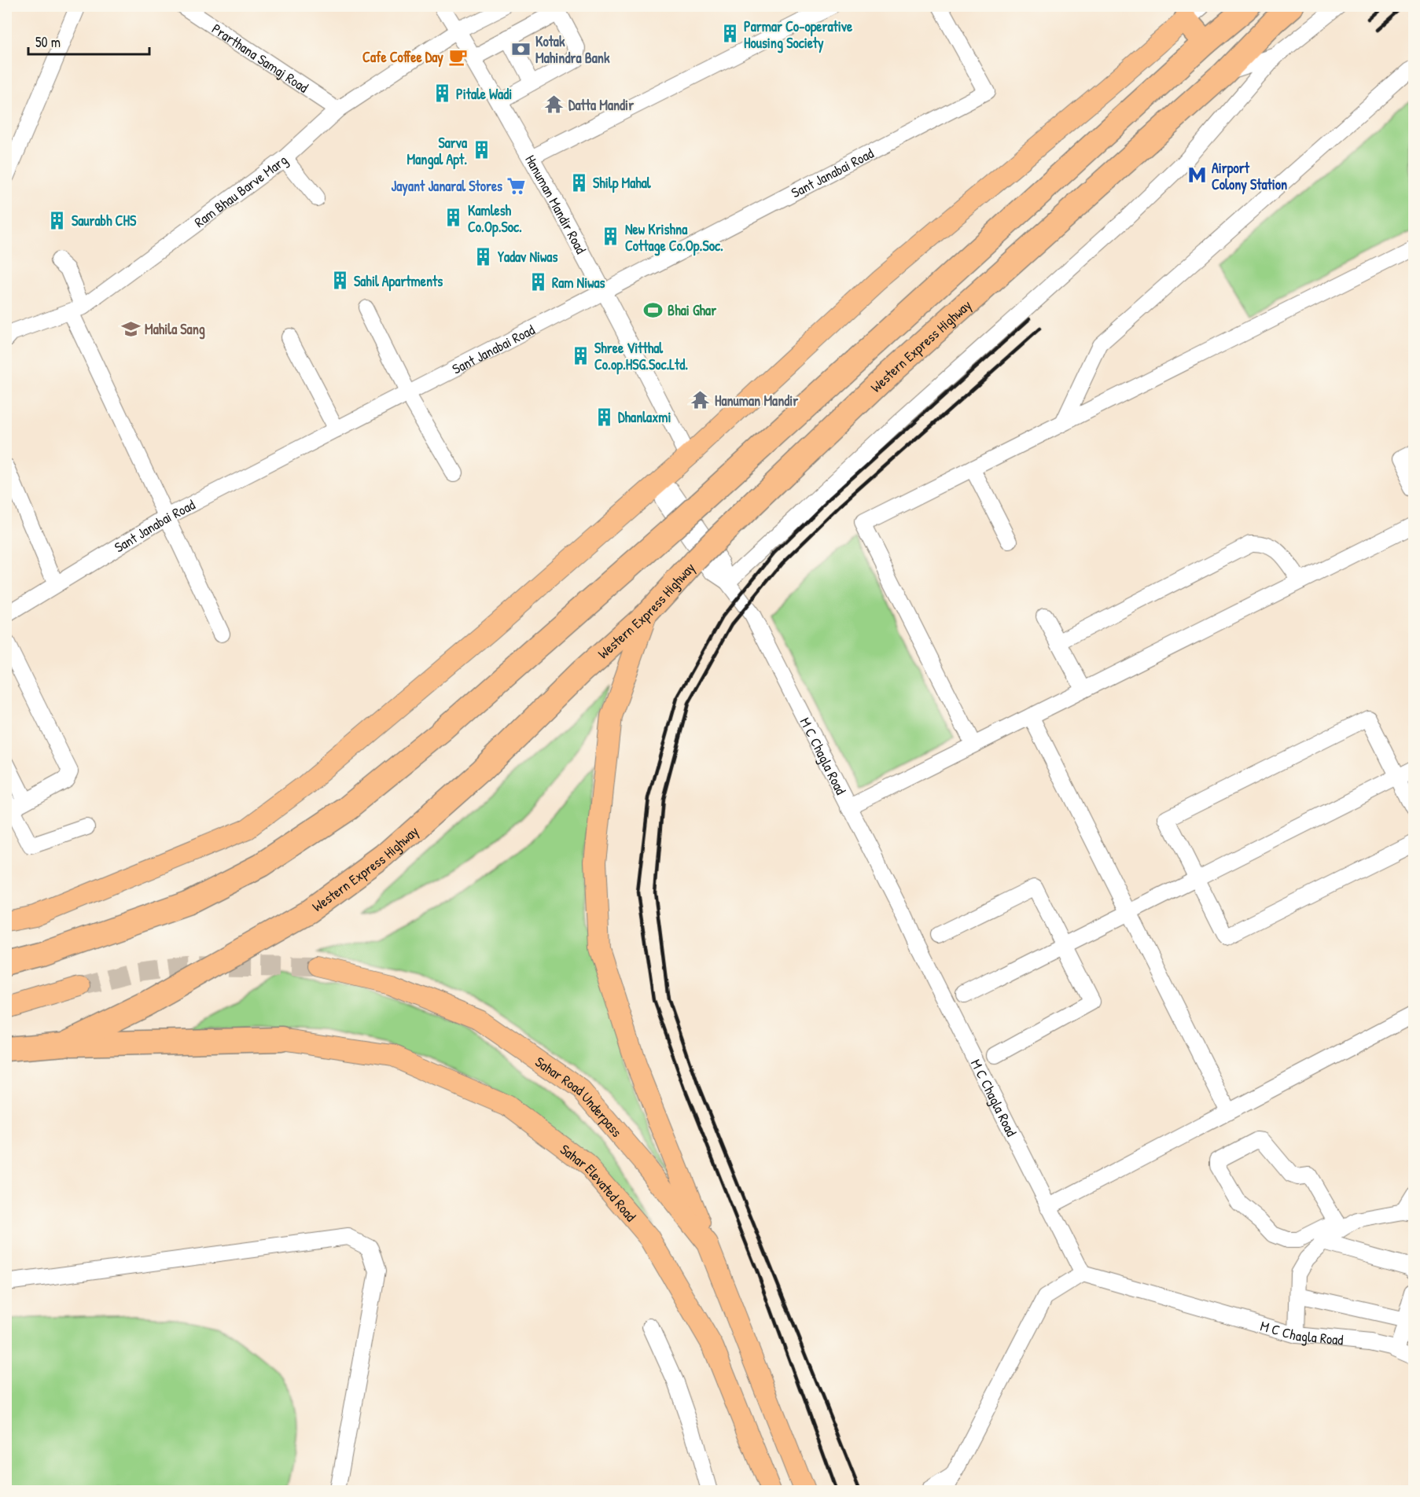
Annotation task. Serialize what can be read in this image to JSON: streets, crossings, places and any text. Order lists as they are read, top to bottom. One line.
{"streets":{"highway":["Western Express Highway"],"main road":["Sahar Road Underpass","Sahar Elevated Road"],"street":["Prarthana Samaj Road","Sant Janabai Road","Ram Bhau Barve Marg","Hanuman Mandir Road","M C Chagla Road"]},"crossings":[["Prarthana Samaj Road","Ram Bhau Barve Marg"],["Sant Janabai Road","Hanuman Mandir Road"],["Ram Bhau Barve Marg","Hanuman Mandir Road"]],"places":{"building":["Parmar Co-operative Housing Society","Pitale Wadi","Sarva Mangal Apt.","Shilp Mahal","Kamlesh Co.Op.Soc.","Saurabh CHS","New Krishna Cottage Co.Op.Soc.","Yadav Niwas","Sahil Apartments","Ram Niwas","Shree Vitthal Co.op.HSG.Soc.Ltd.","Dhanlaxmi"],"bank":["Kotak Mahindra Bank"],"cafe":["Cafe Coffee Day"],"temple":["Datta Mandir","Hanuman Mandir"],"metro station":["Airport Colony Station"],"supermarket":["Jayant Janaral Stores"],"sports":["Bhai Ghar"],"school or university":["Mahila Sang"]},"scale_bar":"50 m"}
